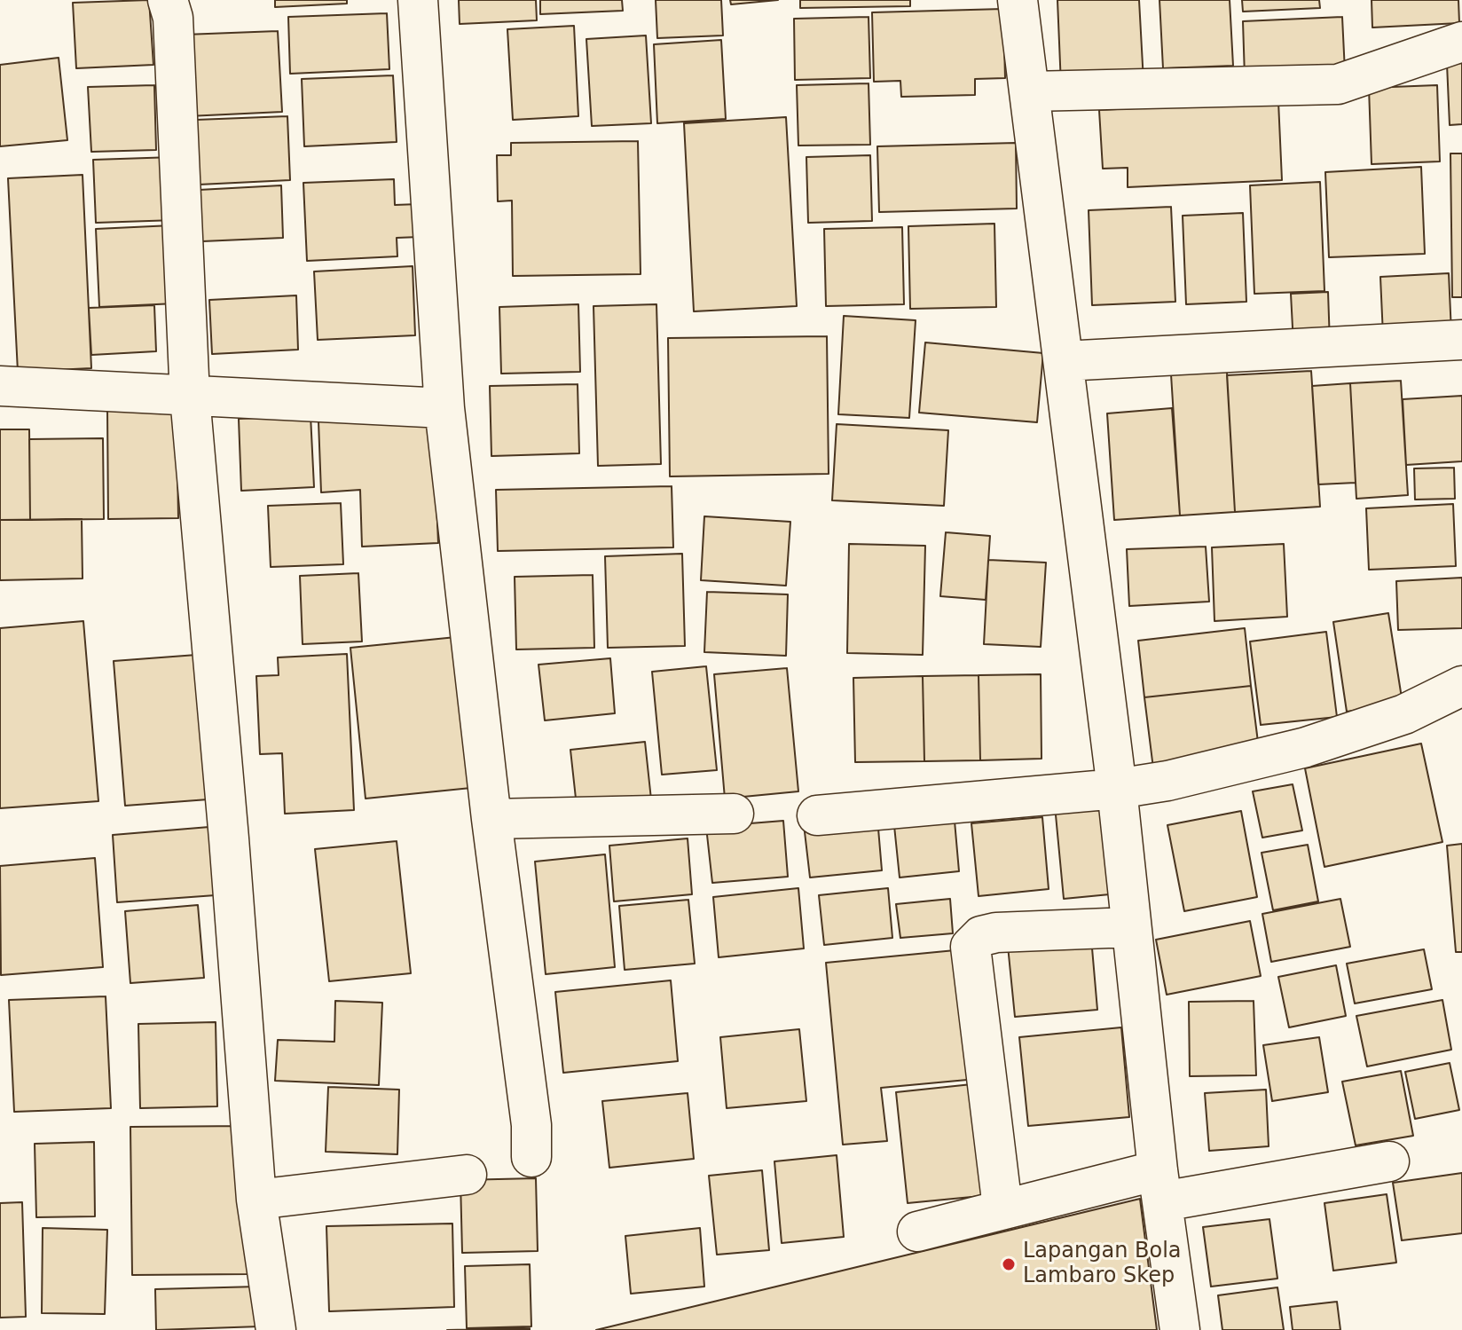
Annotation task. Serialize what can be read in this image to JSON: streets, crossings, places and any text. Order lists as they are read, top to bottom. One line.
{"places":["Lapangan Bola Lambaro Skep"]}
